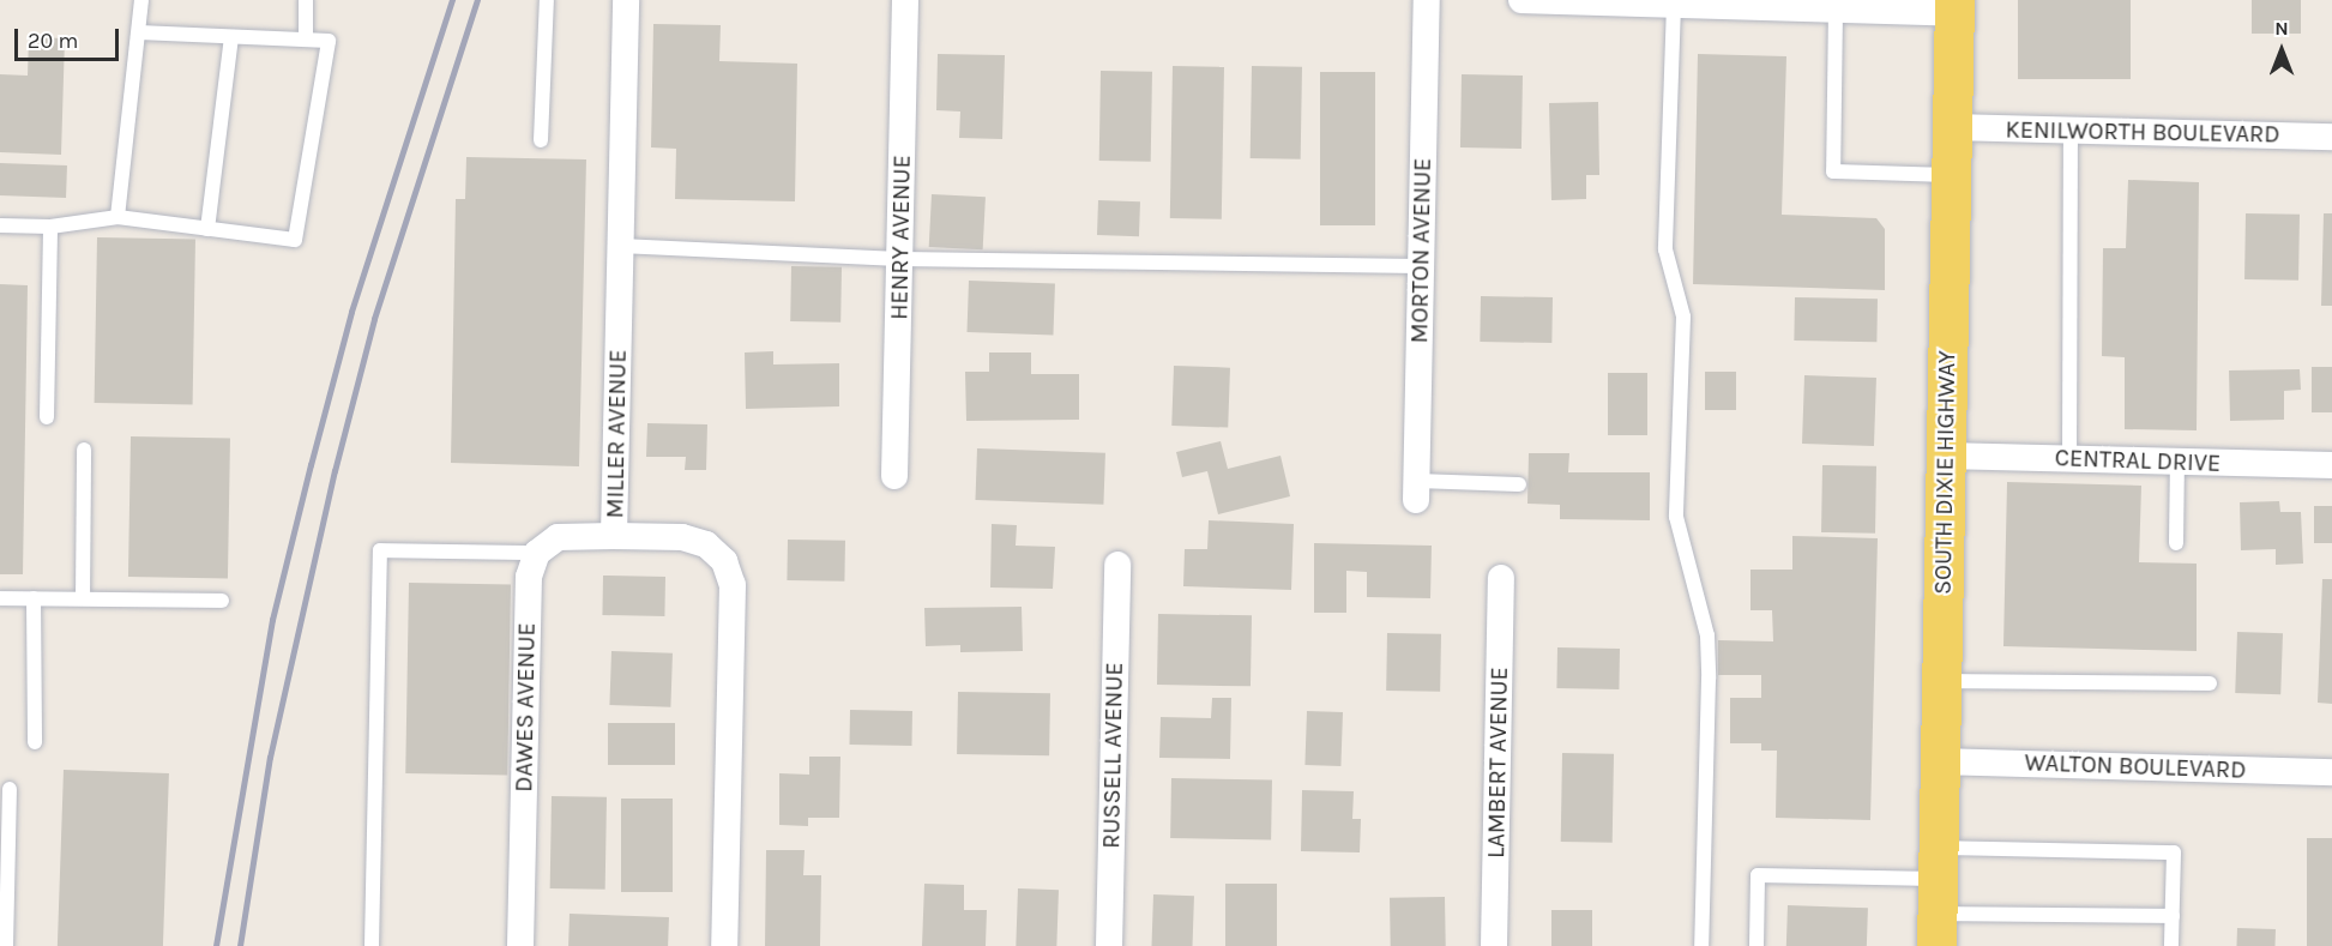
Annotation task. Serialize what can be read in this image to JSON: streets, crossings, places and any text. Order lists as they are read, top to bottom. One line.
{"streets":{"main road":["SOUTH DIXIE HIGHWAY"],"street":["KENILWORTH BOULEVARD","HENRY AVENUE","MORTON AVENUE","MILLER AVENUE","CENTRAL DRIVE","DAWES AVENUE","RUSSELL AVENUE","LAMBERT AVENUE","WALTON BOULEVARD"]},"crossings":[["KENILWORTH BOULEVARD","SOUTH DIXIE HIGHWAY"],["CENTRAL DRIVE","SOUTH DIXIE HIGHWAY"],["SOUTH DIXIE HIGHWAY","WALTON BOULEVARD"]],"scale_bar":"20 m","north":"top"}
